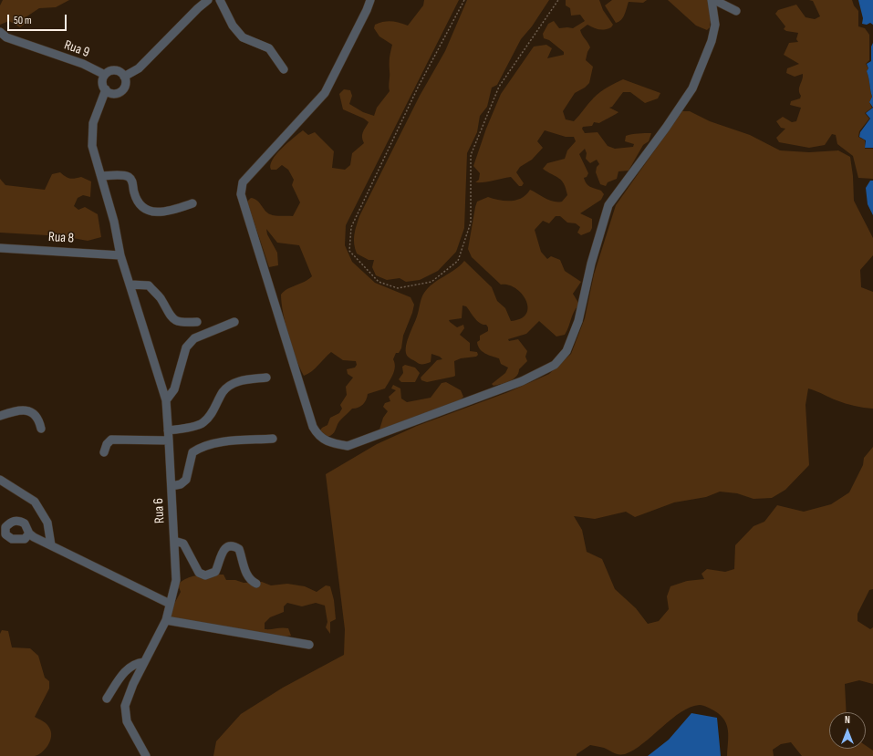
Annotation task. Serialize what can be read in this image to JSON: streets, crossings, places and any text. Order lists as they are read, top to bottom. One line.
{"streets":{"street":["Rua 9","Rua 8","Rua 6"]},"crossings":[["Rua 9","Rua 6"],["Rua 8","Rua 6"]],"scale_bar":"50 m","north":"top"}
